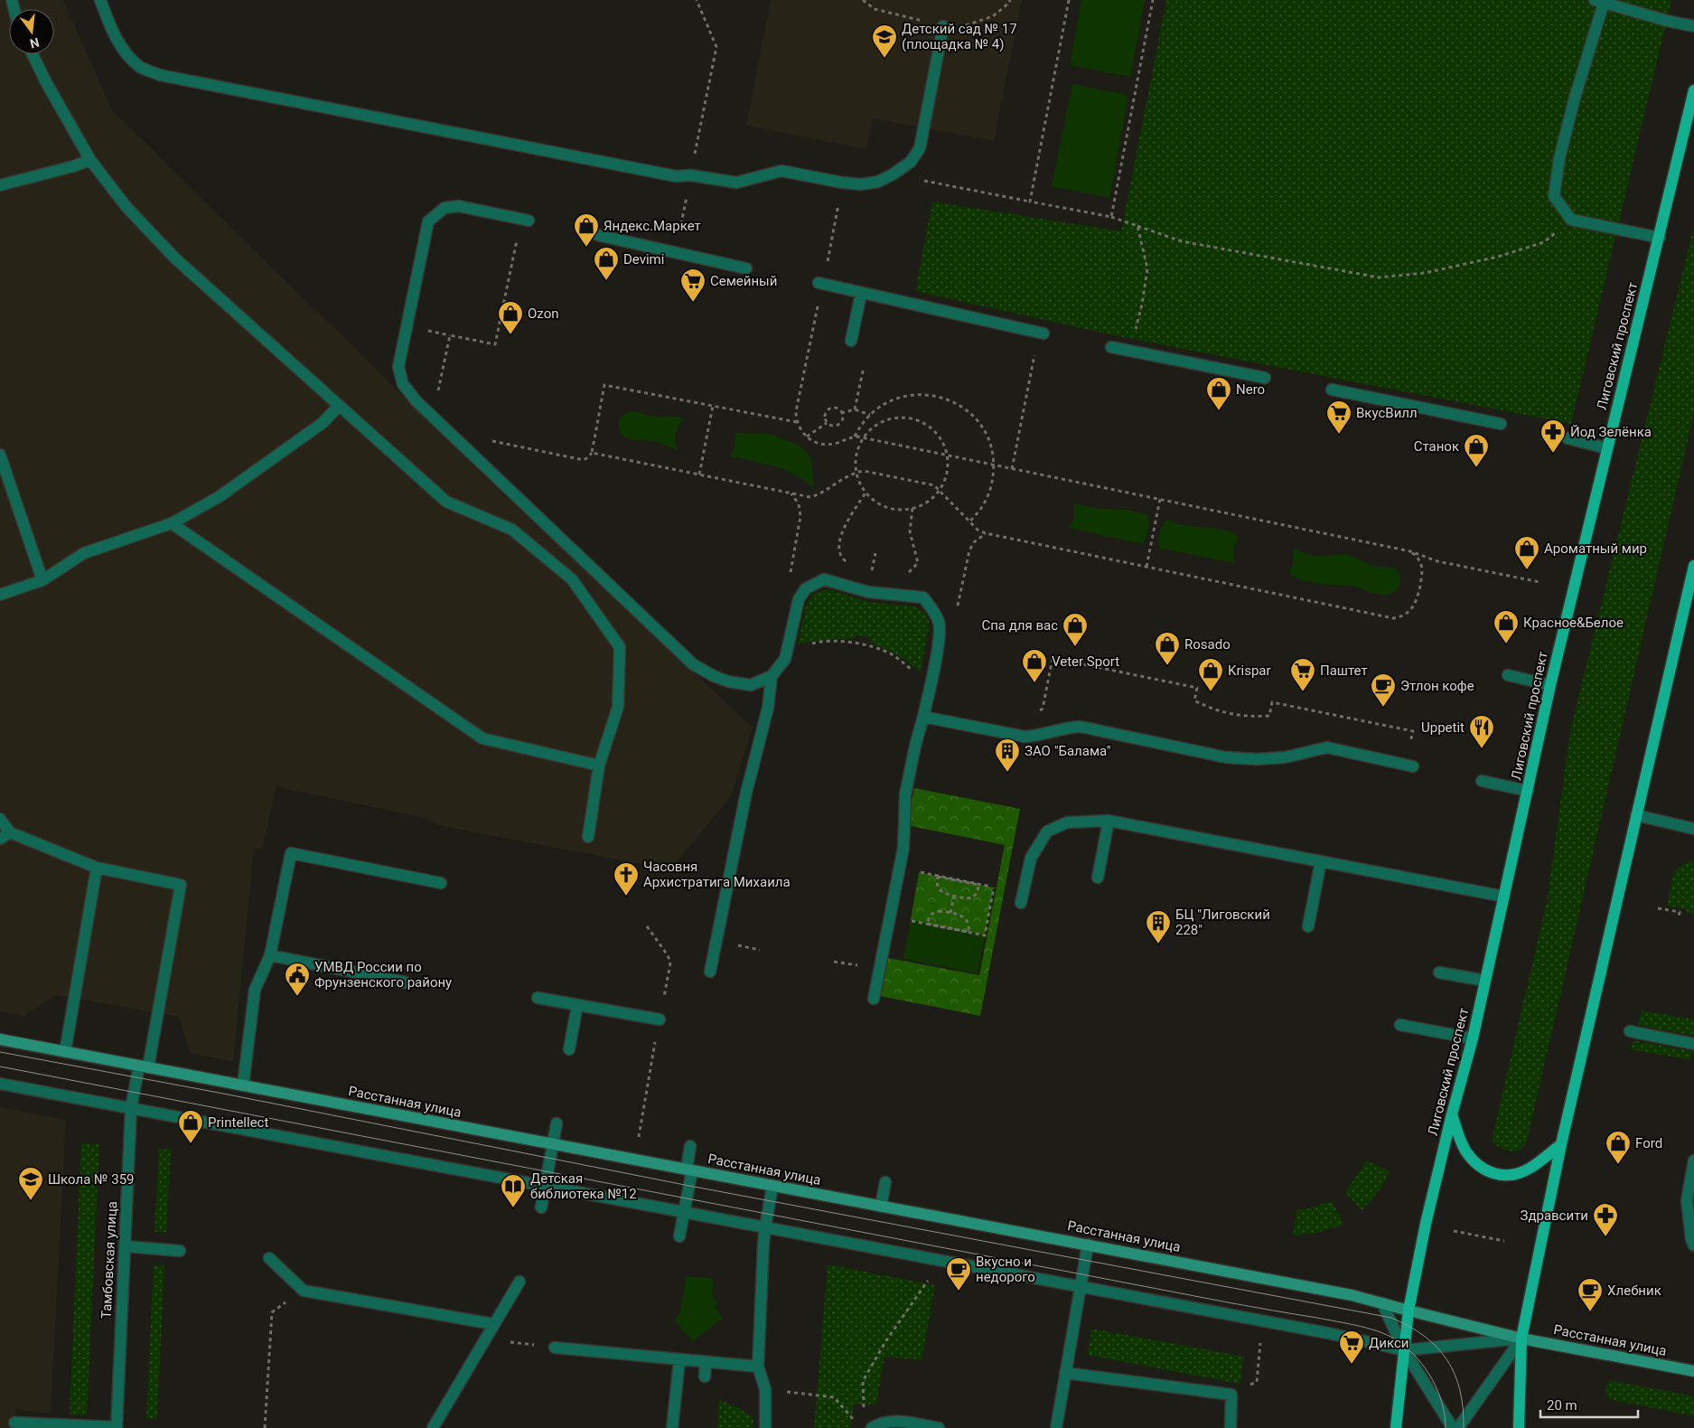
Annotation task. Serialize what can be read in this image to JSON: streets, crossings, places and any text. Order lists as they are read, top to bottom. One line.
{"streets":{"main road":["Лиговский проспект"],"street":["Расстанная улица","Тамбовская улица"]},"crossings":[["Лиговский проспект","Расстанная улица"],["Расстанная улица","Тамбовская улица"]],"places":{"school or university":["Детский сад № 17 (площадка № 4)","Школа № 359"],"shop":["Яндекс.Маркет","Devimi","Ozon","Nero","Станок","Ароматный мир","Красное&Белое","Спа для вас","Rosado","Veter Sport","Krispar","Printellect","Ford"],"supermarket":["Семейный","ВкусВилл","Паштет","Дикси"],"pharmacy":["Йод Зелёнка","Здравсити"],"cafe":["Этлон кофе","Вкусно и недорого","Хлебник"],"restaurant":["Uppetit"],"building":["ЗАО \"Балама\"","БЦ \"Лиговский 228\""],"church":["Часовня Архистратига Михаила"],"public building":["УМВД России по Фрунзенского району"],"library":["Детская библиотека №12"]},"scale_bar":"20 m","north":"bottom"}
